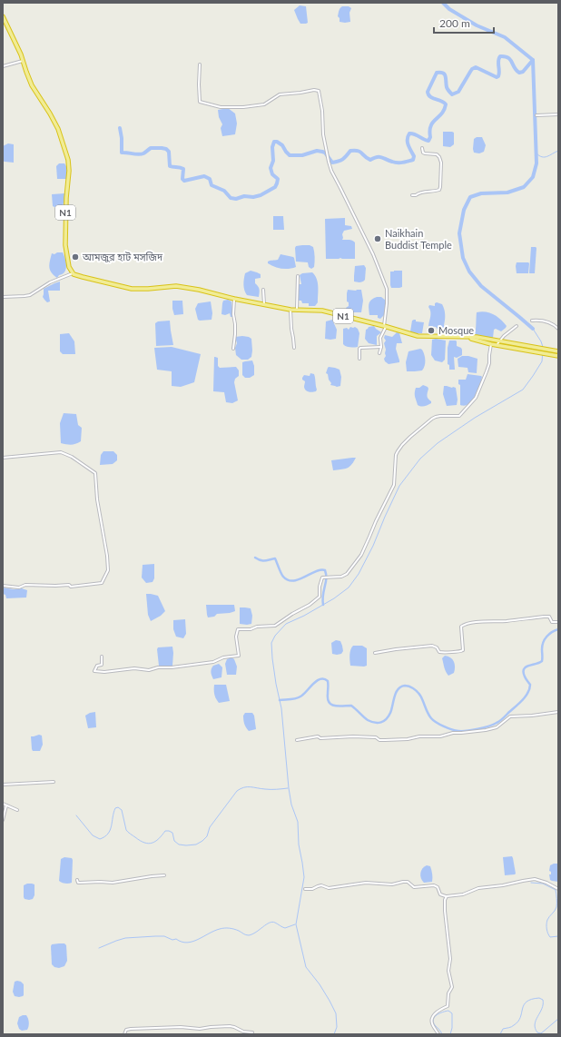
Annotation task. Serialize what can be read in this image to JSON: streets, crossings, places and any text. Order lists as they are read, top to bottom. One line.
{"streets":{"highway":["N1"]},"places":["Naikhain Buddist Temple","আমজুর হাট মসজিদ","Mosque"],"scale_bar":"200 m"}
